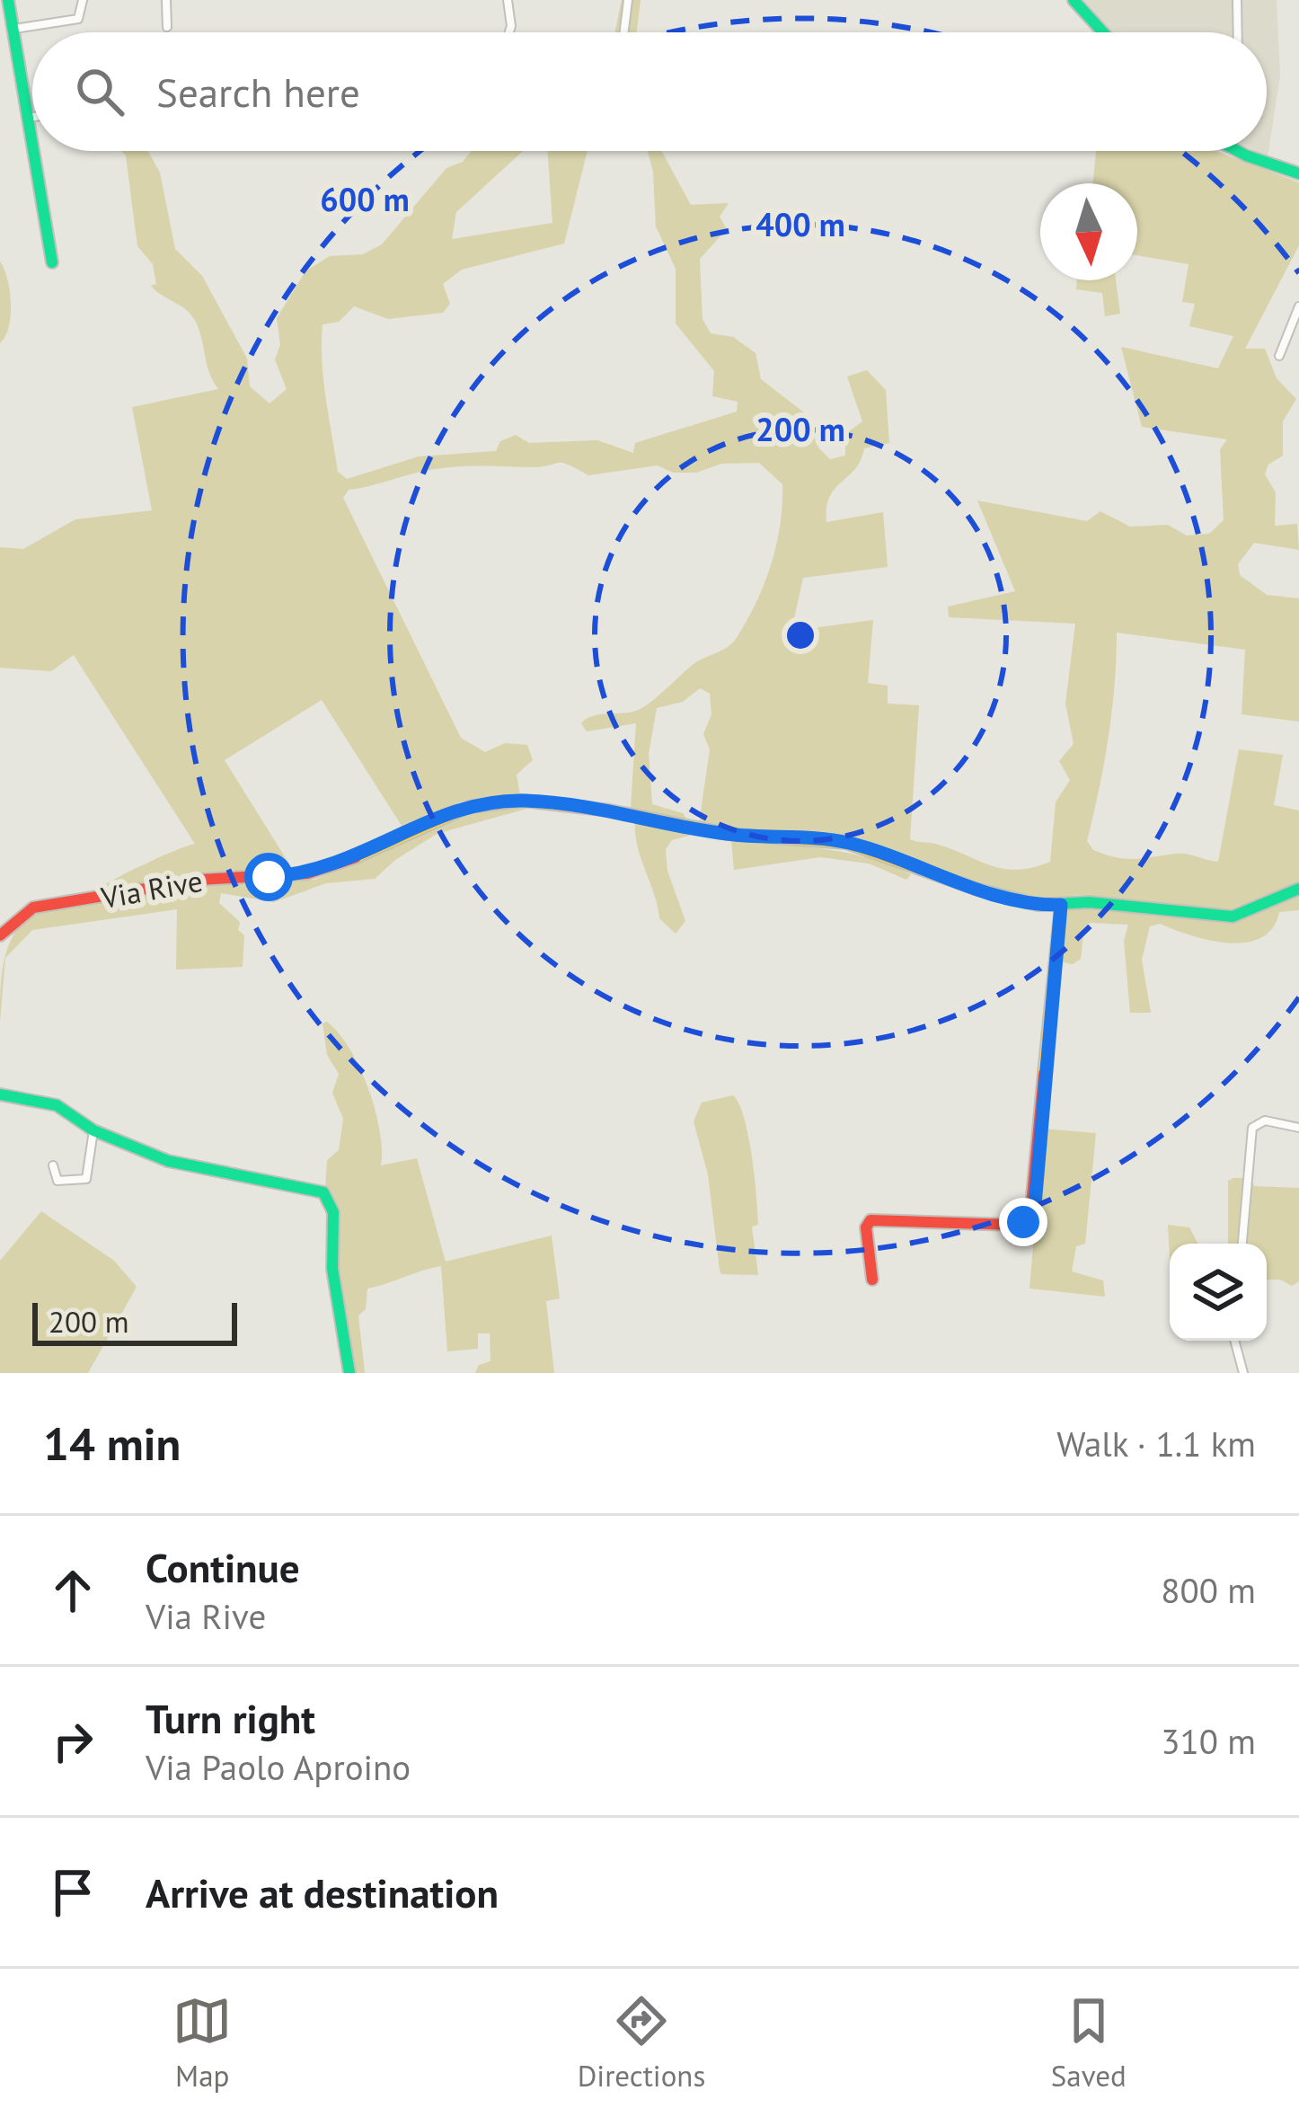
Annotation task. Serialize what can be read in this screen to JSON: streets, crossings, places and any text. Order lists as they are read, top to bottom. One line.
{"streets":{"street":["Via Rive"]},"scale_bar":"200 m","north":"bottom","page":{"search":"Search here","scale":"200 m","heading":["14 min","Walk · 1.1 km"],"list":[["Continue","Via Rive","800 m"],["Turn right","Via Paolo Aproino","310 m"],"Arrive at destination"],"nav":["Map","Directions","Saved"]},"rings":["600 m","400 m","200 m"]}
